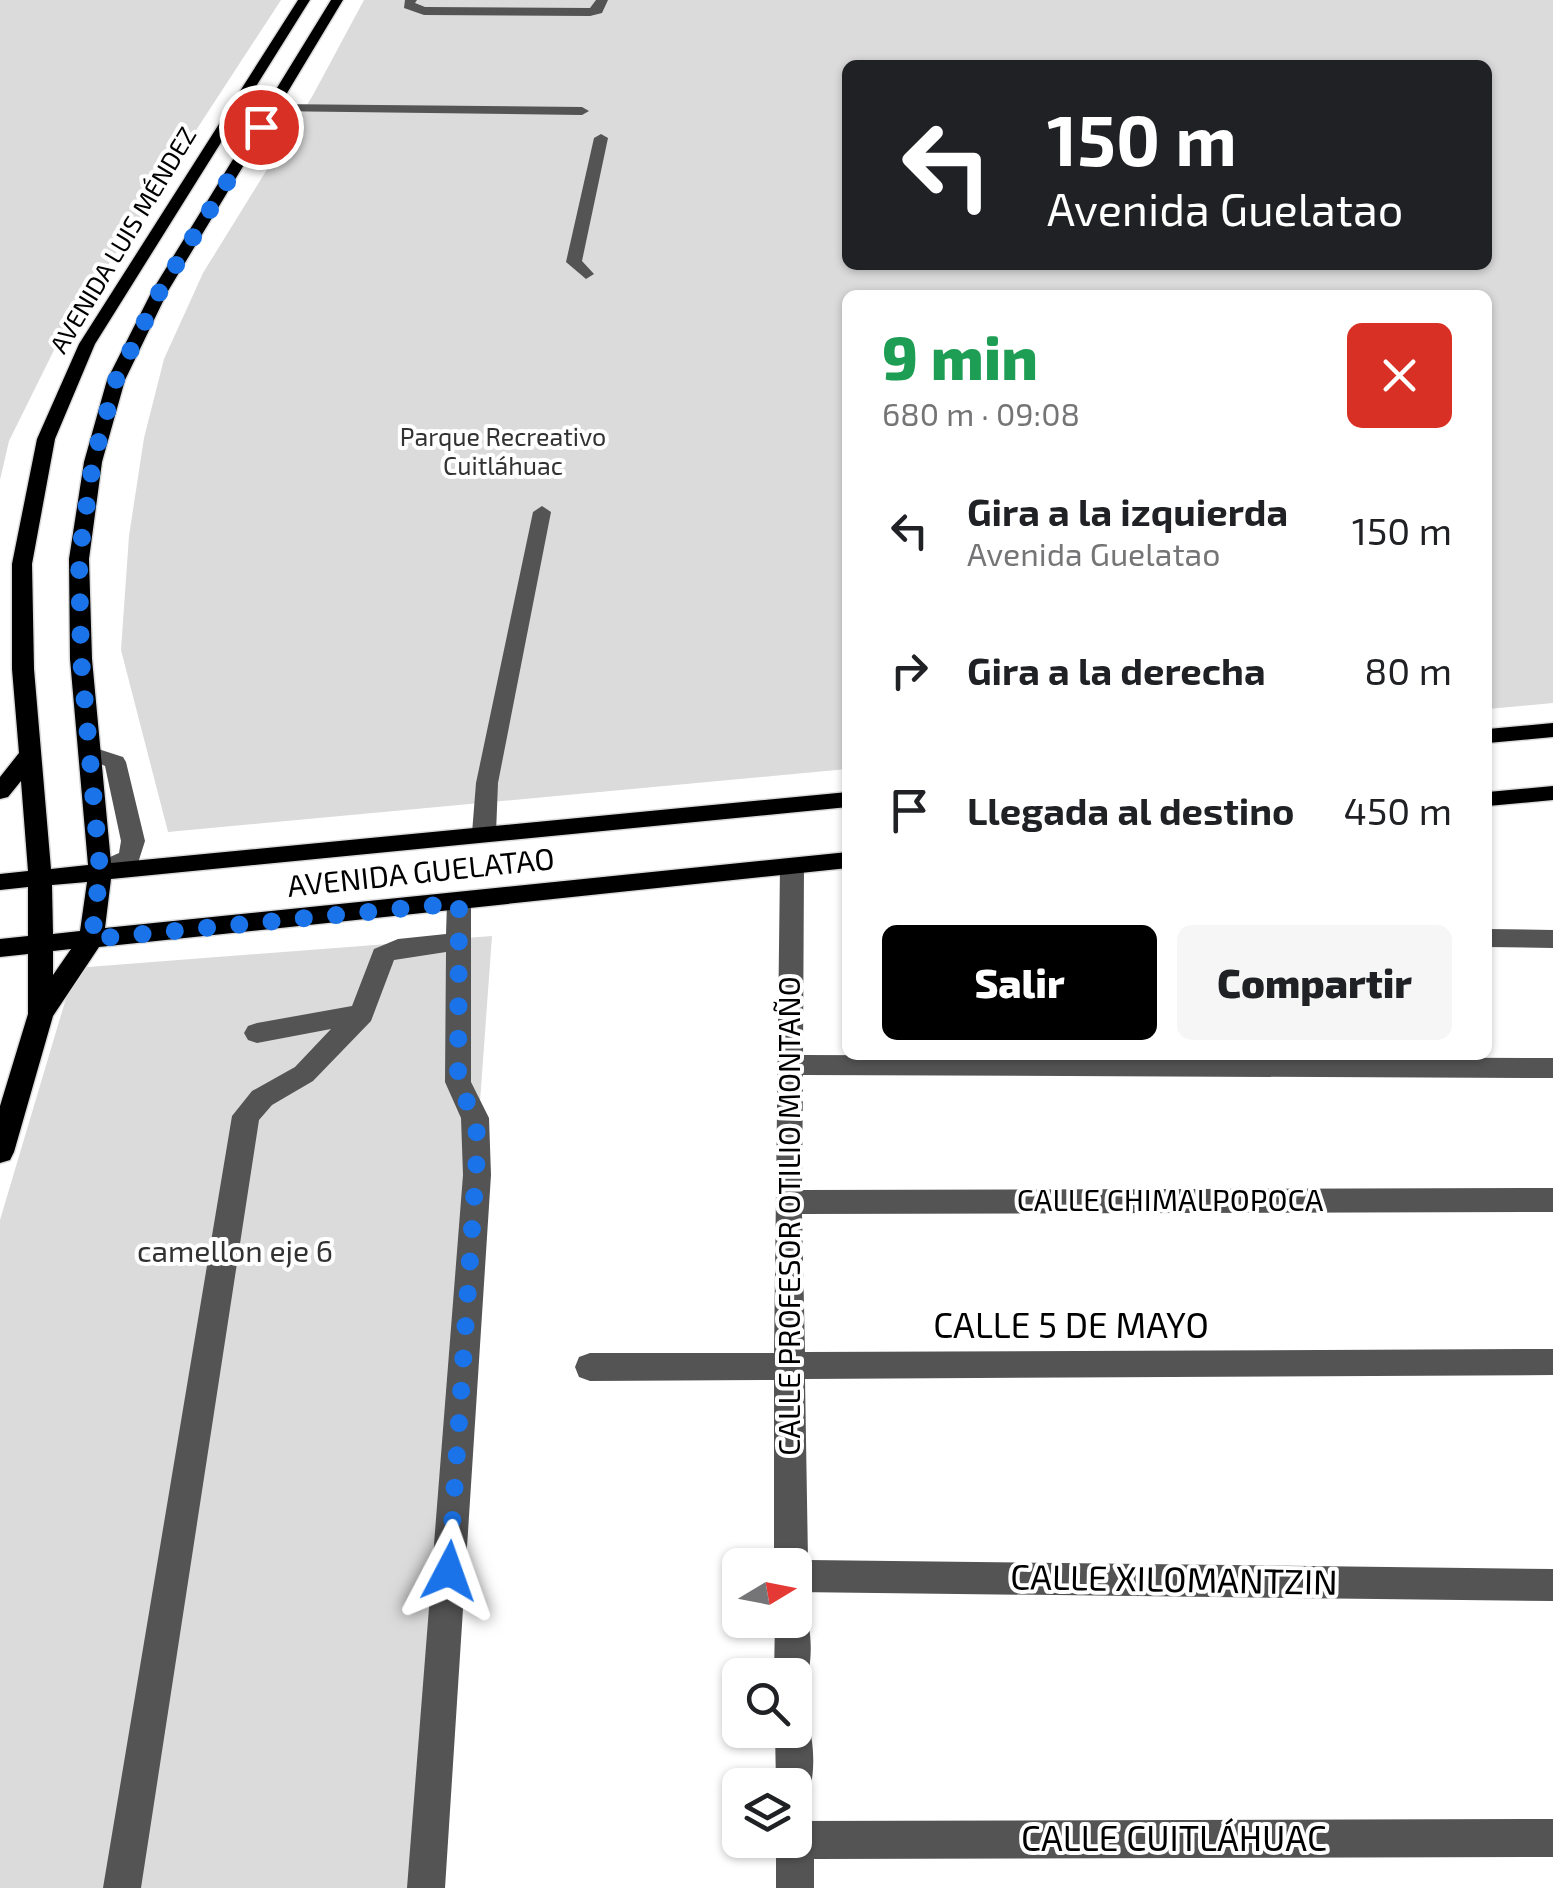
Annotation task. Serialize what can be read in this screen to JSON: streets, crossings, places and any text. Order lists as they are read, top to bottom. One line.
{"streets":{"main road":["AVENIDA LUIS MÉNDEZ","AVENIDA GUELATAO"],"street":["CALLE CHIMALPOPOCA","CALLE PROFESOR OTILIO MONTAÑO","CALLE 5 DE MAYO","CALLE XILOMANTZIN","CALLE CUITLÁHUAC"]},"crossings":[["AVENIDA LUIS MÉNDEZ","AVENIDA GUELATAO"],["AVENIDA GUELATAO","CALLE PROFESOR OTILIO MONTAÑO"],["CALLE CHIMALPOPOCA","CALLE PROFESOR OTILIO MONTAÑO"],["CALLE PROFESOR OTILIO MONTAÑO","CALLE 5 DE MAYO"]],"parks":["Parque Recreativo Cuitláhuac","camellon eje 6"],"north":"right","page":{"turn":["150 m","Avenida Guelatao"],"heading":["9 min","680 m · 09:08"],"list":[{"name":"Gira a la izquierda","note":"Avenida Guelatao","value":"150 m"},{"name":"Gira a la derecha","value":"80 m"},{"name":"Llegada al destino","value":"450 m"}],"buttons":["Salir","Compartir"]}}
